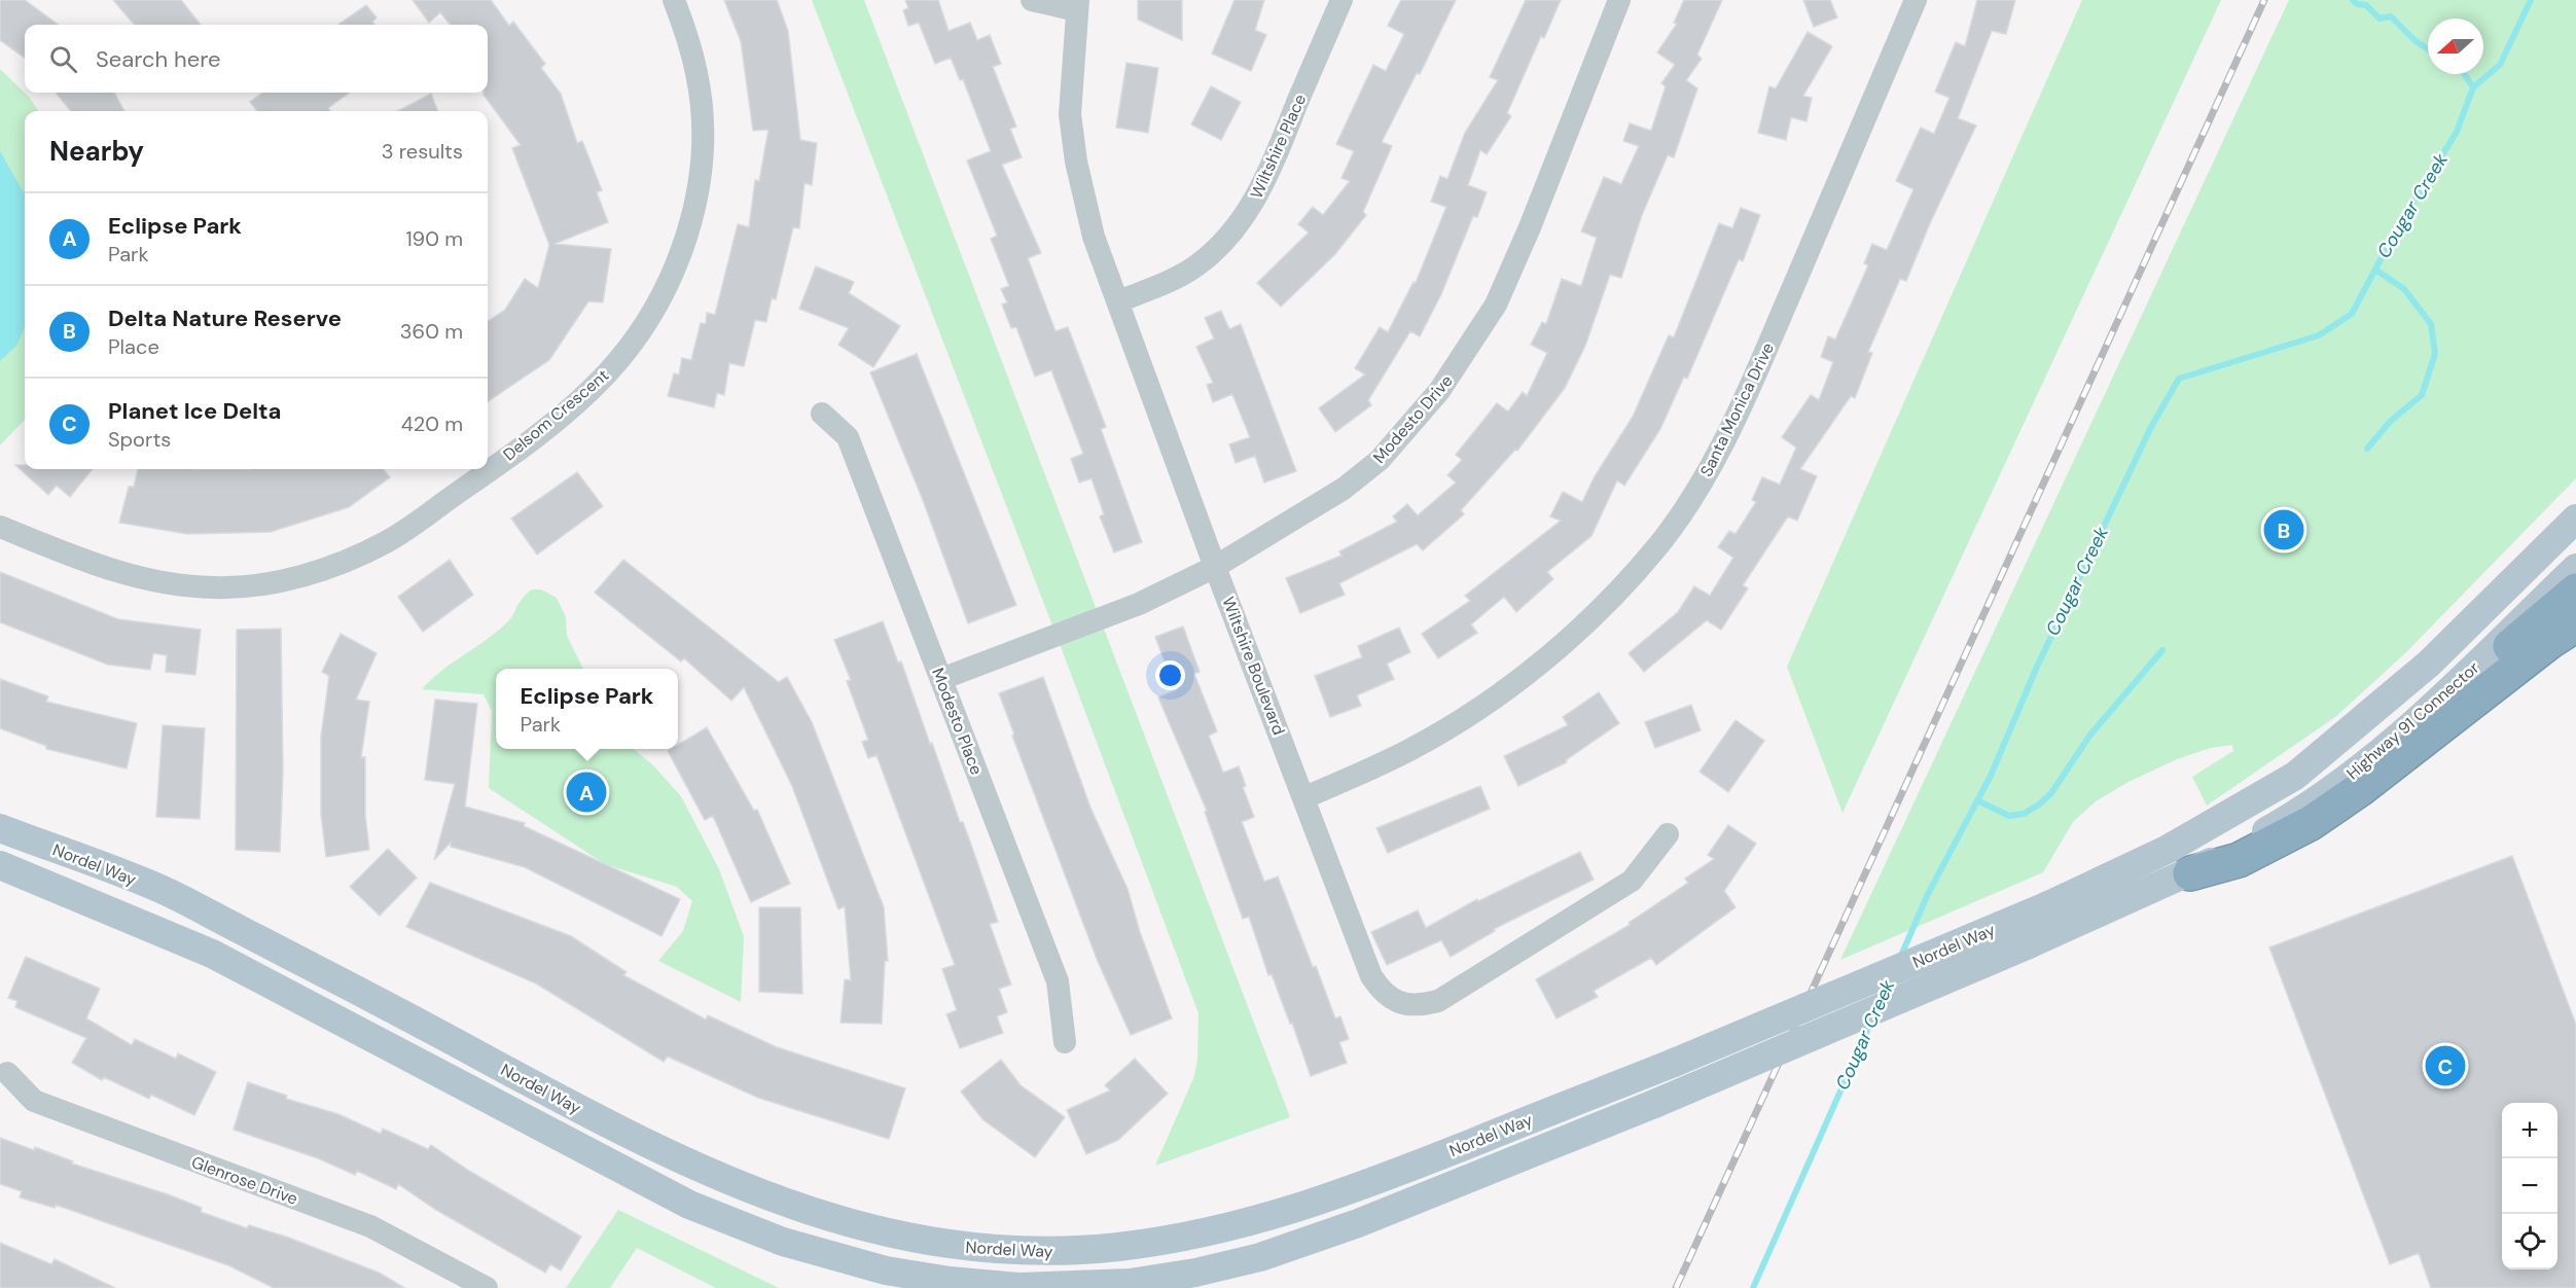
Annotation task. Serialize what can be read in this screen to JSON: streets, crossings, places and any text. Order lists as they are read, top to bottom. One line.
{"streets":{"main road":["Highway 91 Connector","Nordel Way"],"street":["Wiltshire Place","Santa Monica Drive","Delsom Crescent","Modesto Drive","Wiltshire Boulevard","Modesto Place","Glenrose Drive"]},"crossings":[["Wiltshire Place","Wiltshire Boulevard"],["Santa Monica Drive","Wiltshire Boulevard"],["Modesto Drive","Wiltshire Boulevard"],["Modesto Drive","Modesto Place"],["Highway 91 Connector","Nordel Way"]],"water":["Cougar Creek"],"north":"left","page":{"search":"Search here","heading":["Nearby","3 results"],"list":[{"mark":"A","name":"Eclipse Park","note":"Park","value":"190 m"},{"mark":"B","name":"Delta Nature Reserve","note":"Place","value":"360 m"},{"mark":"C","name":"Planet Ice Delta","note":"Sports","value":"420 m"}],"pins":["B","A","C"],"popup":["Eclipse Park","Park"],"map_buttons":["+","−"]}}
